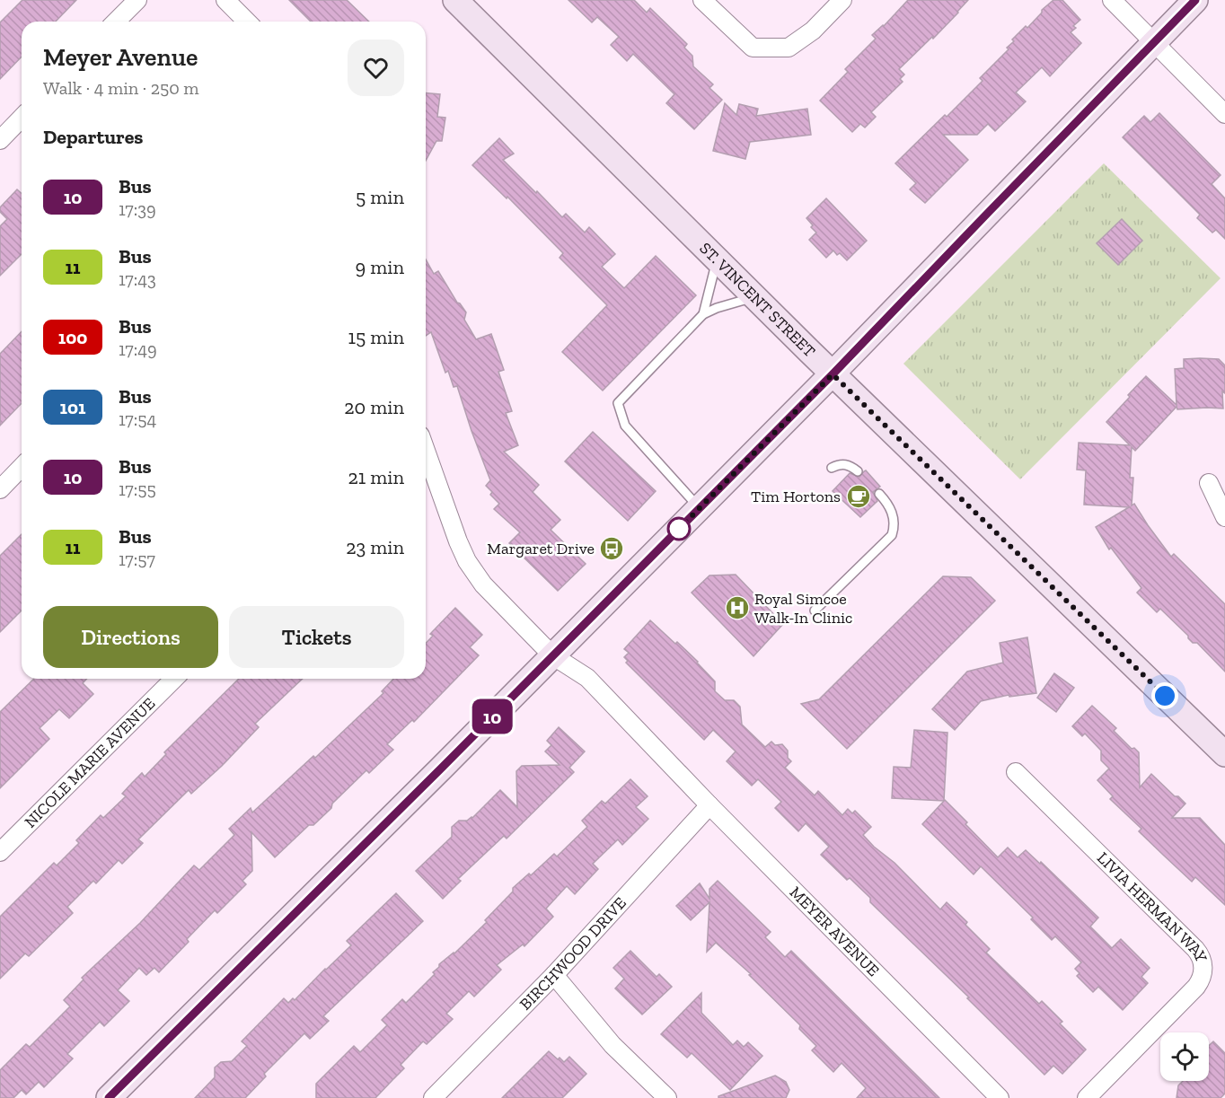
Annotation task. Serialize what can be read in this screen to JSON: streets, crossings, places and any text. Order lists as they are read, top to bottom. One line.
{"streets":{"street":["ST. VINCENT STREET","NICOLE MARIE AVENUE","LIVIA HERMAN WAY","MEYER AVENUE","BIRCHWOOD DRIVE"]},"crossings":[["MEYER AVENUE","BIRCHWOOD DRIVE"]],"places":{"cafe":["Tim Hortons"],"bus stop":["Margaret Drive"],"hospital":["Royal Simcoe Walk-In Clinic"]},"lines":["bus line 10"],"page":{"on_map":"10","heading":[["Meyer Avenue","Walk · 4 min · 250 m"],"Departures"],"list":[{"mark":"10","name":"Bus","note":"17:39","value":"5 min"},{"mark":"11","name":"Bus","note":"17:43","value":"9 min"},{"mark":"100","name":"Bus","note":"17:49","value":"15 min"},{"mark":"101","name":"Bus","note":"17:54","value":"20 min"},{"mark":"10","name":"Bus","note":"17:55","value":"21 min"},{"mark":"11","name":"Bus","note":"17:57","value":"23 min"}],"buttons":["Directions","Tickets"]}}
